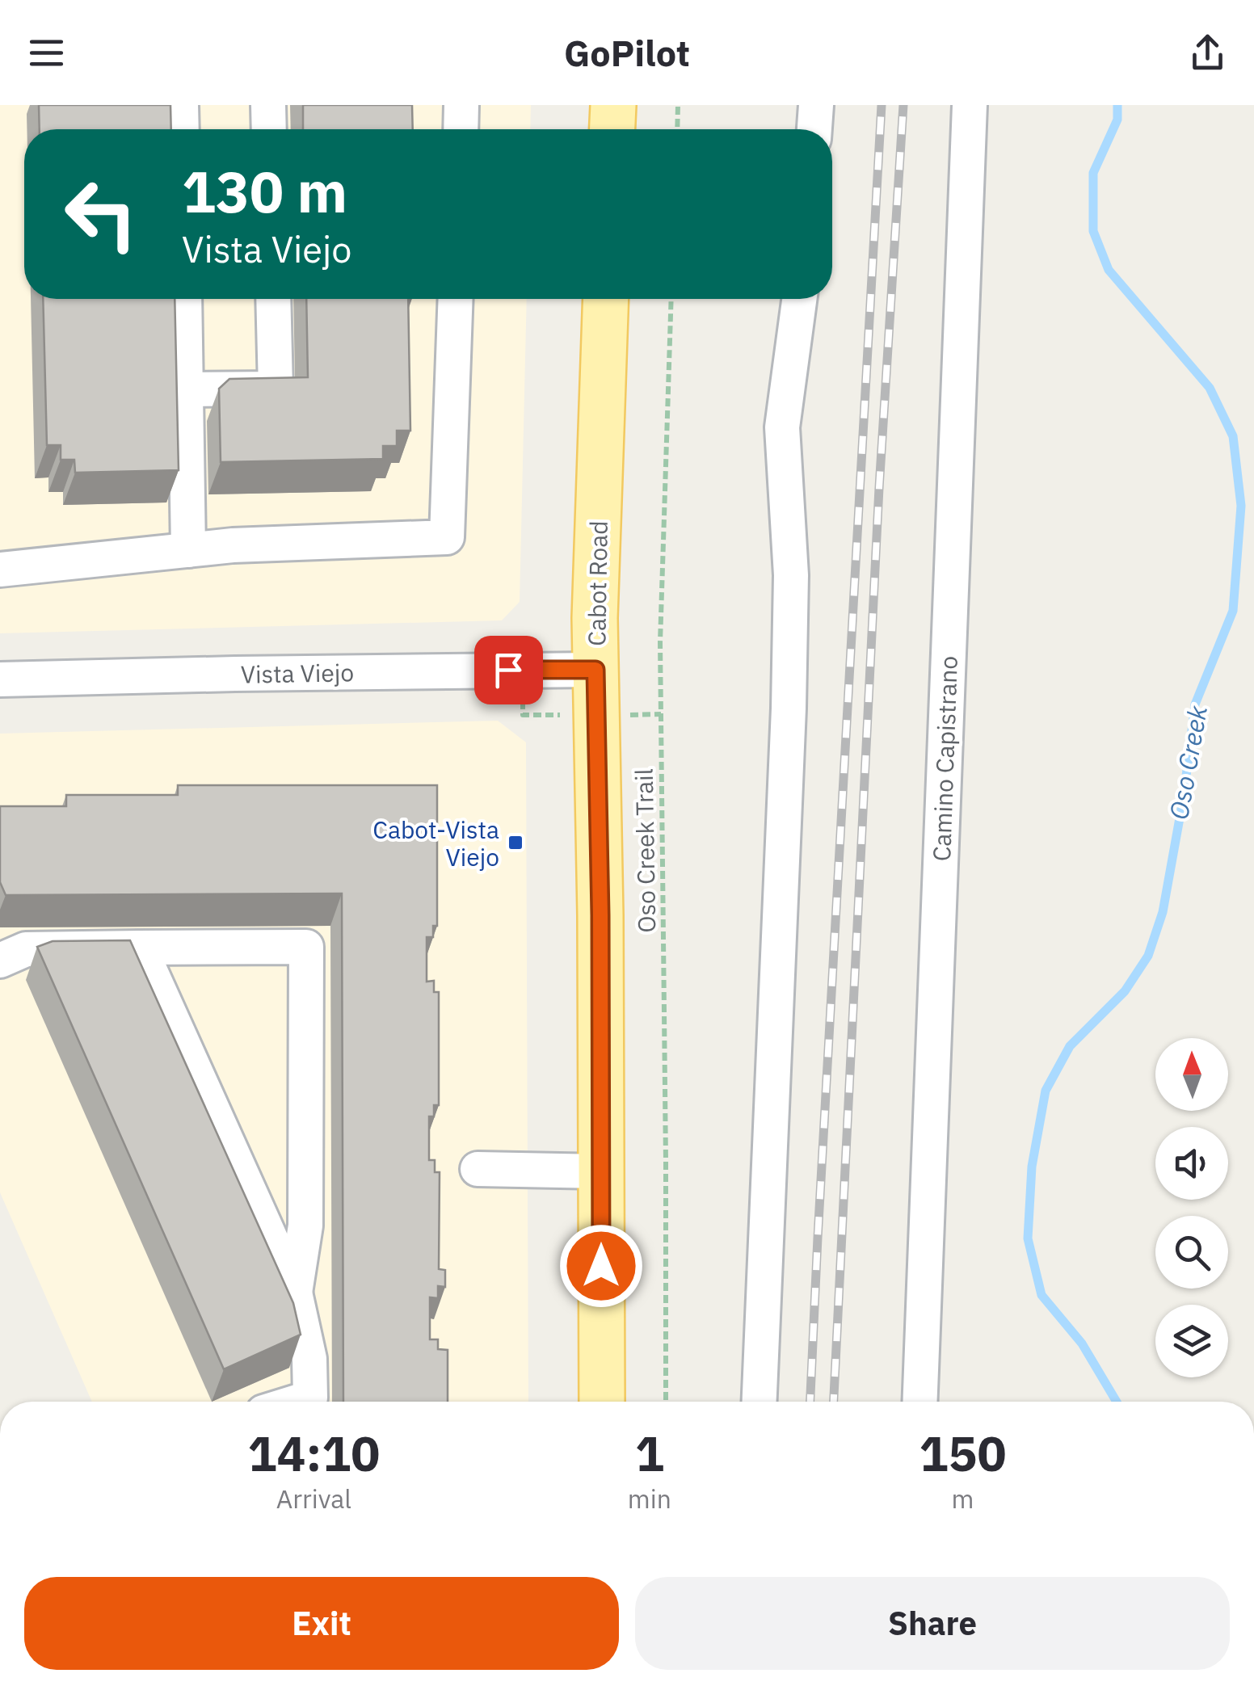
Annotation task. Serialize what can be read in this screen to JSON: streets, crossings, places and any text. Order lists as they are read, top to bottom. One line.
{"streets":{"main road":["Cabot Road"],"street":["Vista Viejo","Camino Capistrano"],"path":["Oso Creek Trail"]},"crossings":[["Cabot Road","Vista Viejo"]],"water":["Oso Creek"],"places":{"transit":["Cabot-Vista Viejo"]},"north":"top","page":{"header":"GoPilot","turn":["130 m","Vista Viejo"],"eta":["14:10","Arrival","1","min","150","m"],"buttons":["Exit","Share"]}}
